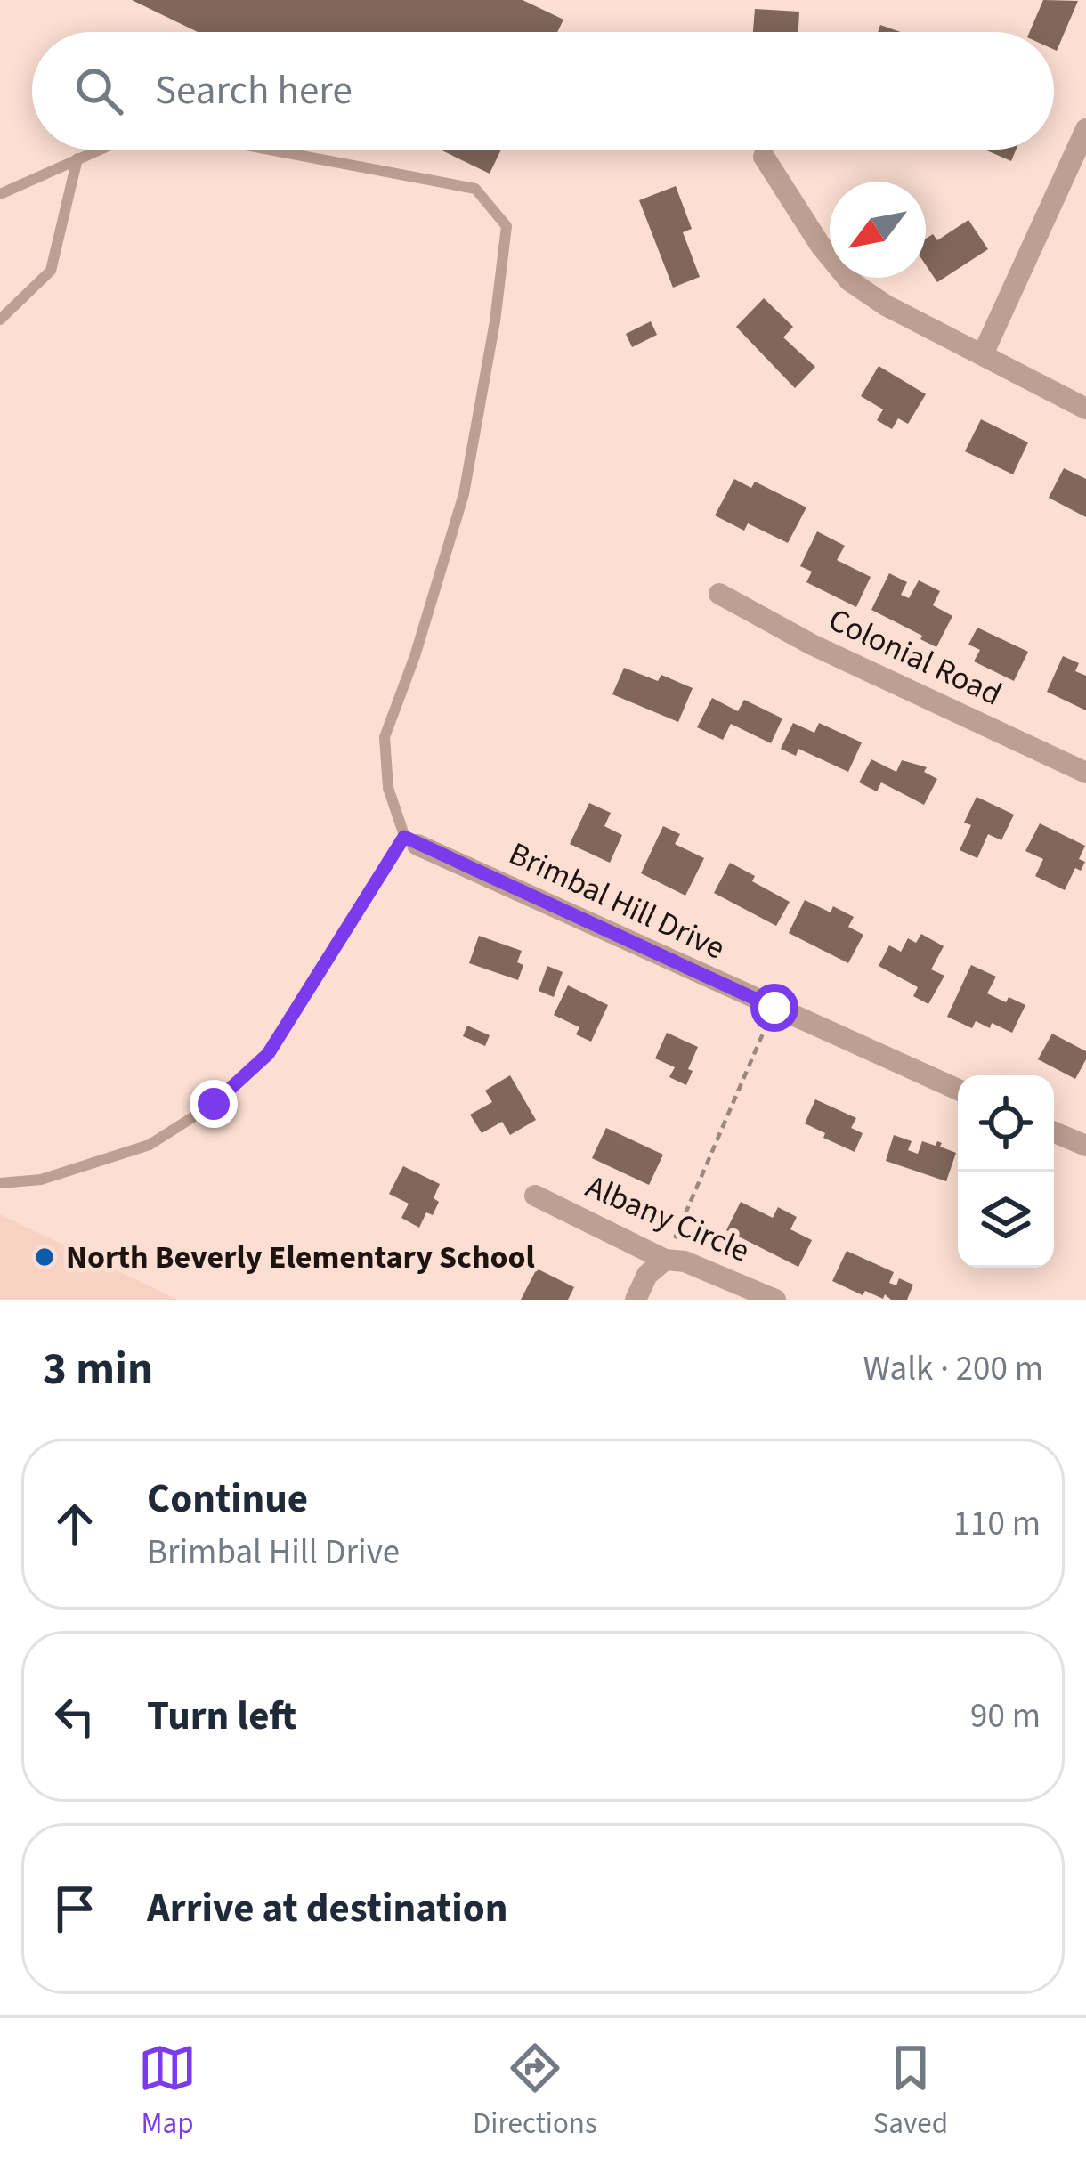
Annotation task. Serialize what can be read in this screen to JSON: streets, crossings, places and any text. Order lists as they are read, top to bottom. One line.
{"streets":{"street":["Colonial Road","Brimbal Hill Drive","Albany Circle"]},"places":["North Beverly Elementary School"],"north":"bottom left","page":{"search":"Search here","heading":["3 min","Walk · 200 m"],"list":[["Continue","Brimbal Hill Drive","110 m"],["Turn left","90 m"],"Arrive at destination"],"nav":["Map","Directions","Saved"]}}
